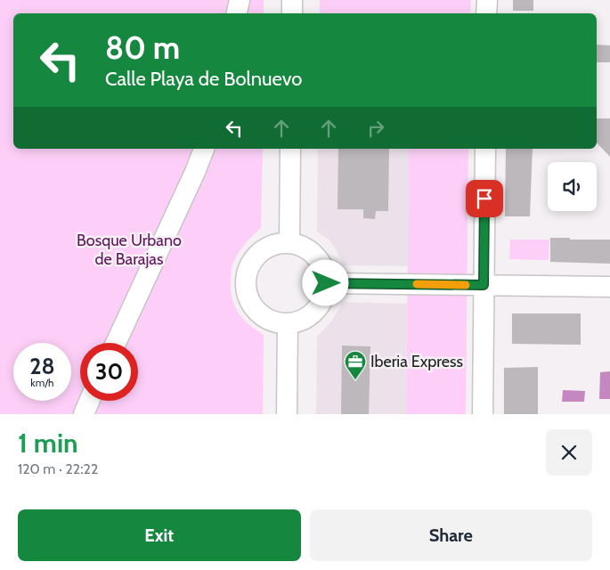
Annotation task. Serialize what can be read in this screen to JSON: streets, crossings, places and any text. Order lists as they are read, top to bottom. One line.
{"parks":["Bosque Urbano de Barajas"],"places":{"office":["Iberia Express"]},"page":{"turn":["80 m","Calle Playa de Bolnuevo"],"speed":"28 km/h","limit":"30","heading":["1 min","120 m · 22:22"],"buttons":["Exit","Share"]}}
